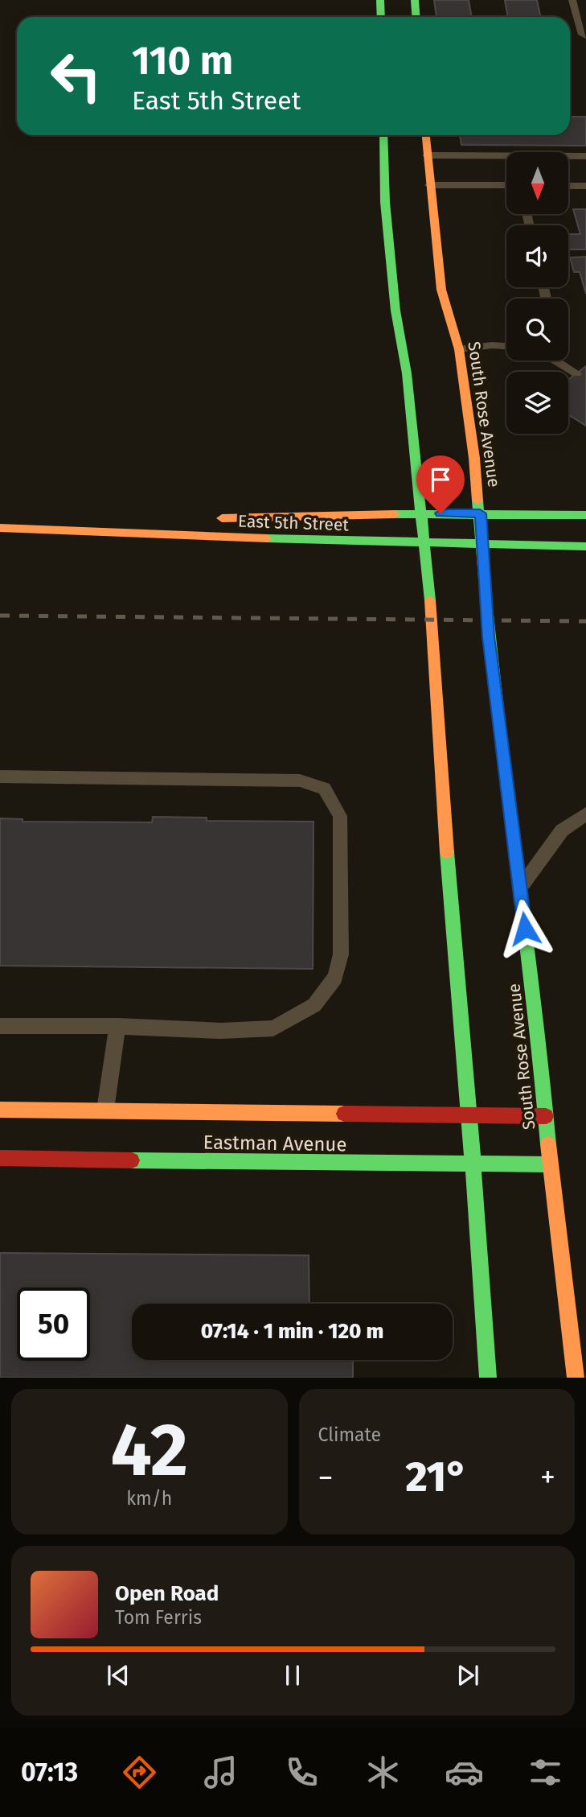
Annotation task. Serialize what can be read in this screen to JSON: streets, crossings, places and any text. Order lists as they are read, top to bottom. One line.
{"streets":{"main road":["South Rose Avenue","East 5th Street","Eastman Avenue"]},"crossings":[["South Rose Avenue","East 5th Street"],["South Rose Avenue","Eastman Avenue"]],"north":"bottom","page":{"turn":["110 m","East 5th Street"],"limit":"50","trip":"07:14 · 1 min · 120 m","tile":[["42","km/h"],"Climate"],"heat":["−","21°","+"],"song":["Open Road","Tom Ferris"],"tabs":"07:13"}}
